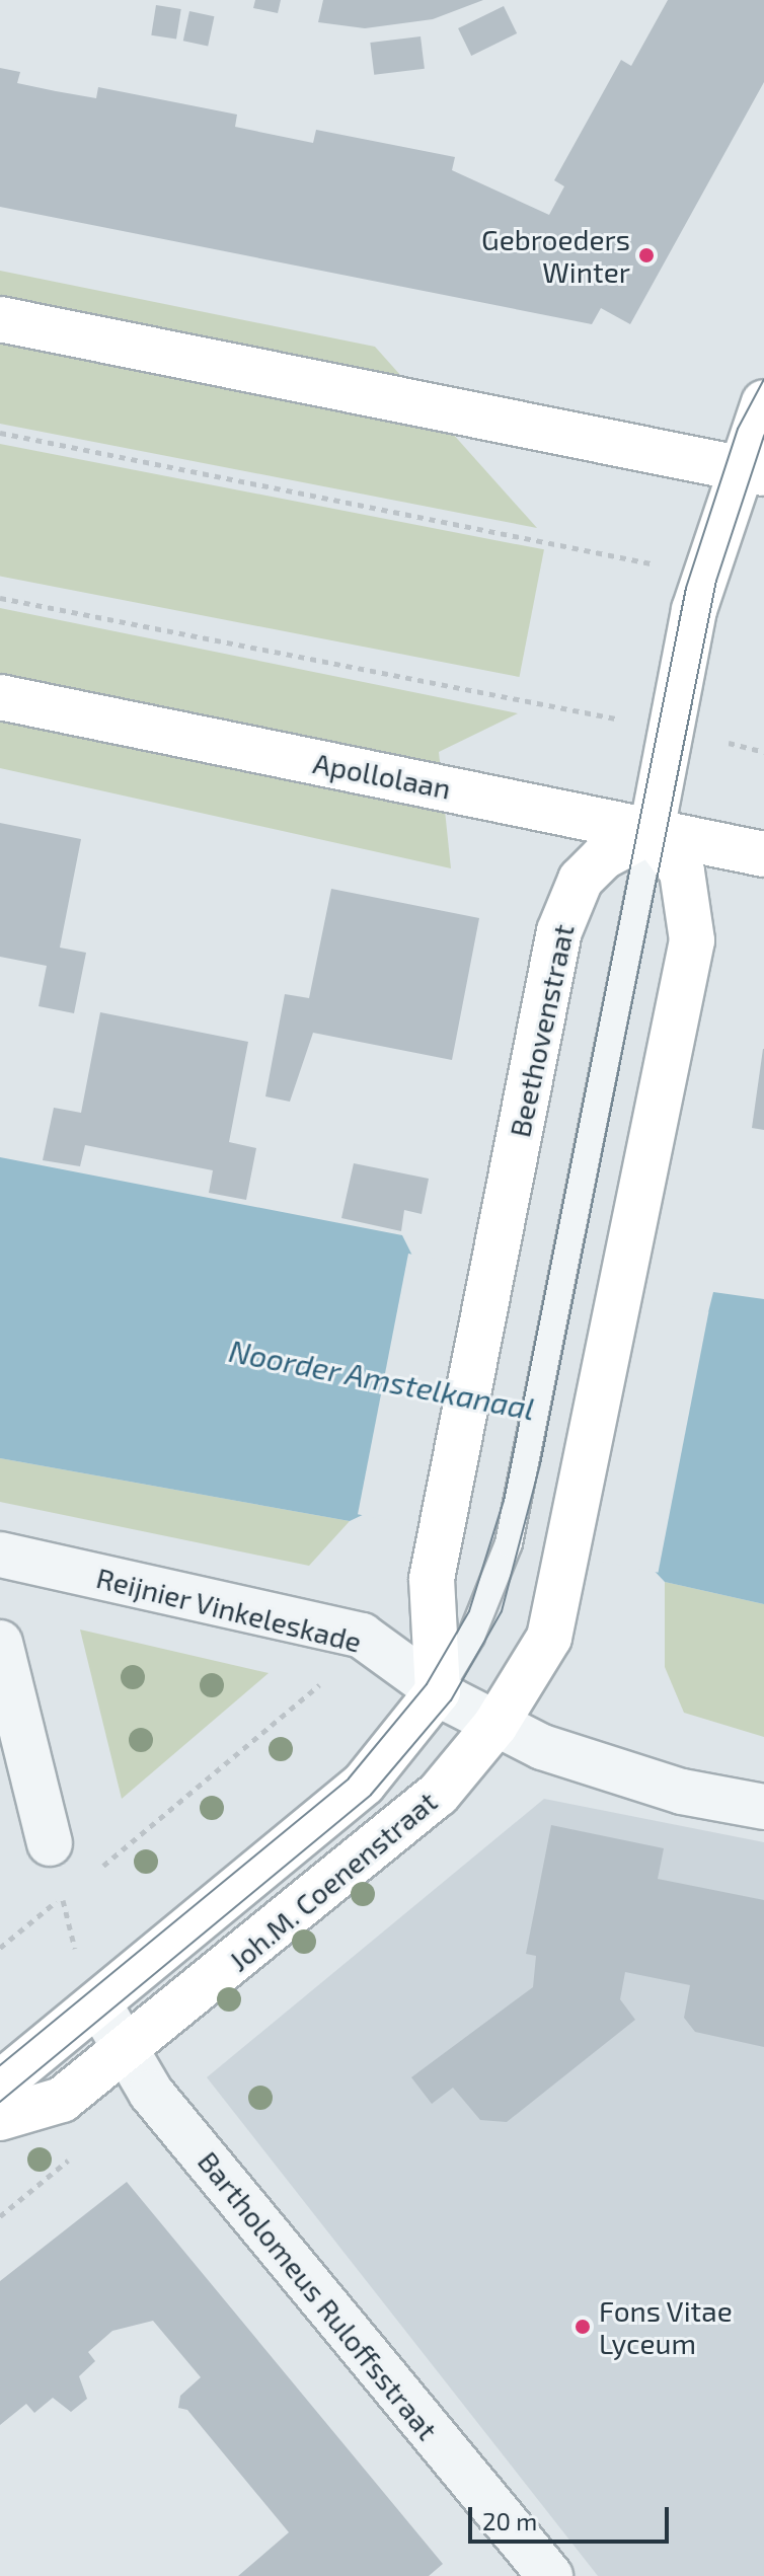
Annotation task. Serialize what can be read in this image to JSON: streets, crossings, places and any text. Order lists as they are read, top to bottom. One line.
{"streets":{"street":["Apollolaan","Beethovenstraat","Reijnier Vinkeleskade","Joh.M. Coenenstraat","Bartholomeus Ruloffsstraat"]},"crossings":[["Apollolaan","Beethovenstraat"],["Apollolaan","Joh.M. Coenenstraat"],["Beethovenstraat","Reijnier Vinkeleskade"],["Beethovenstraat","Joh.M. Coenenstraat"],["Reijnier Vinkeleskade","Joh.M. Coenenstraat"],["Joh.M. Coenenstraat","Bartholomeus Ruloffsstraat"]],"water":["Noorder Amstelkanaal"],"places":["Gebroeders Winter","Fons Vitae Lyceum"],"scale_bar":"20 m"}
